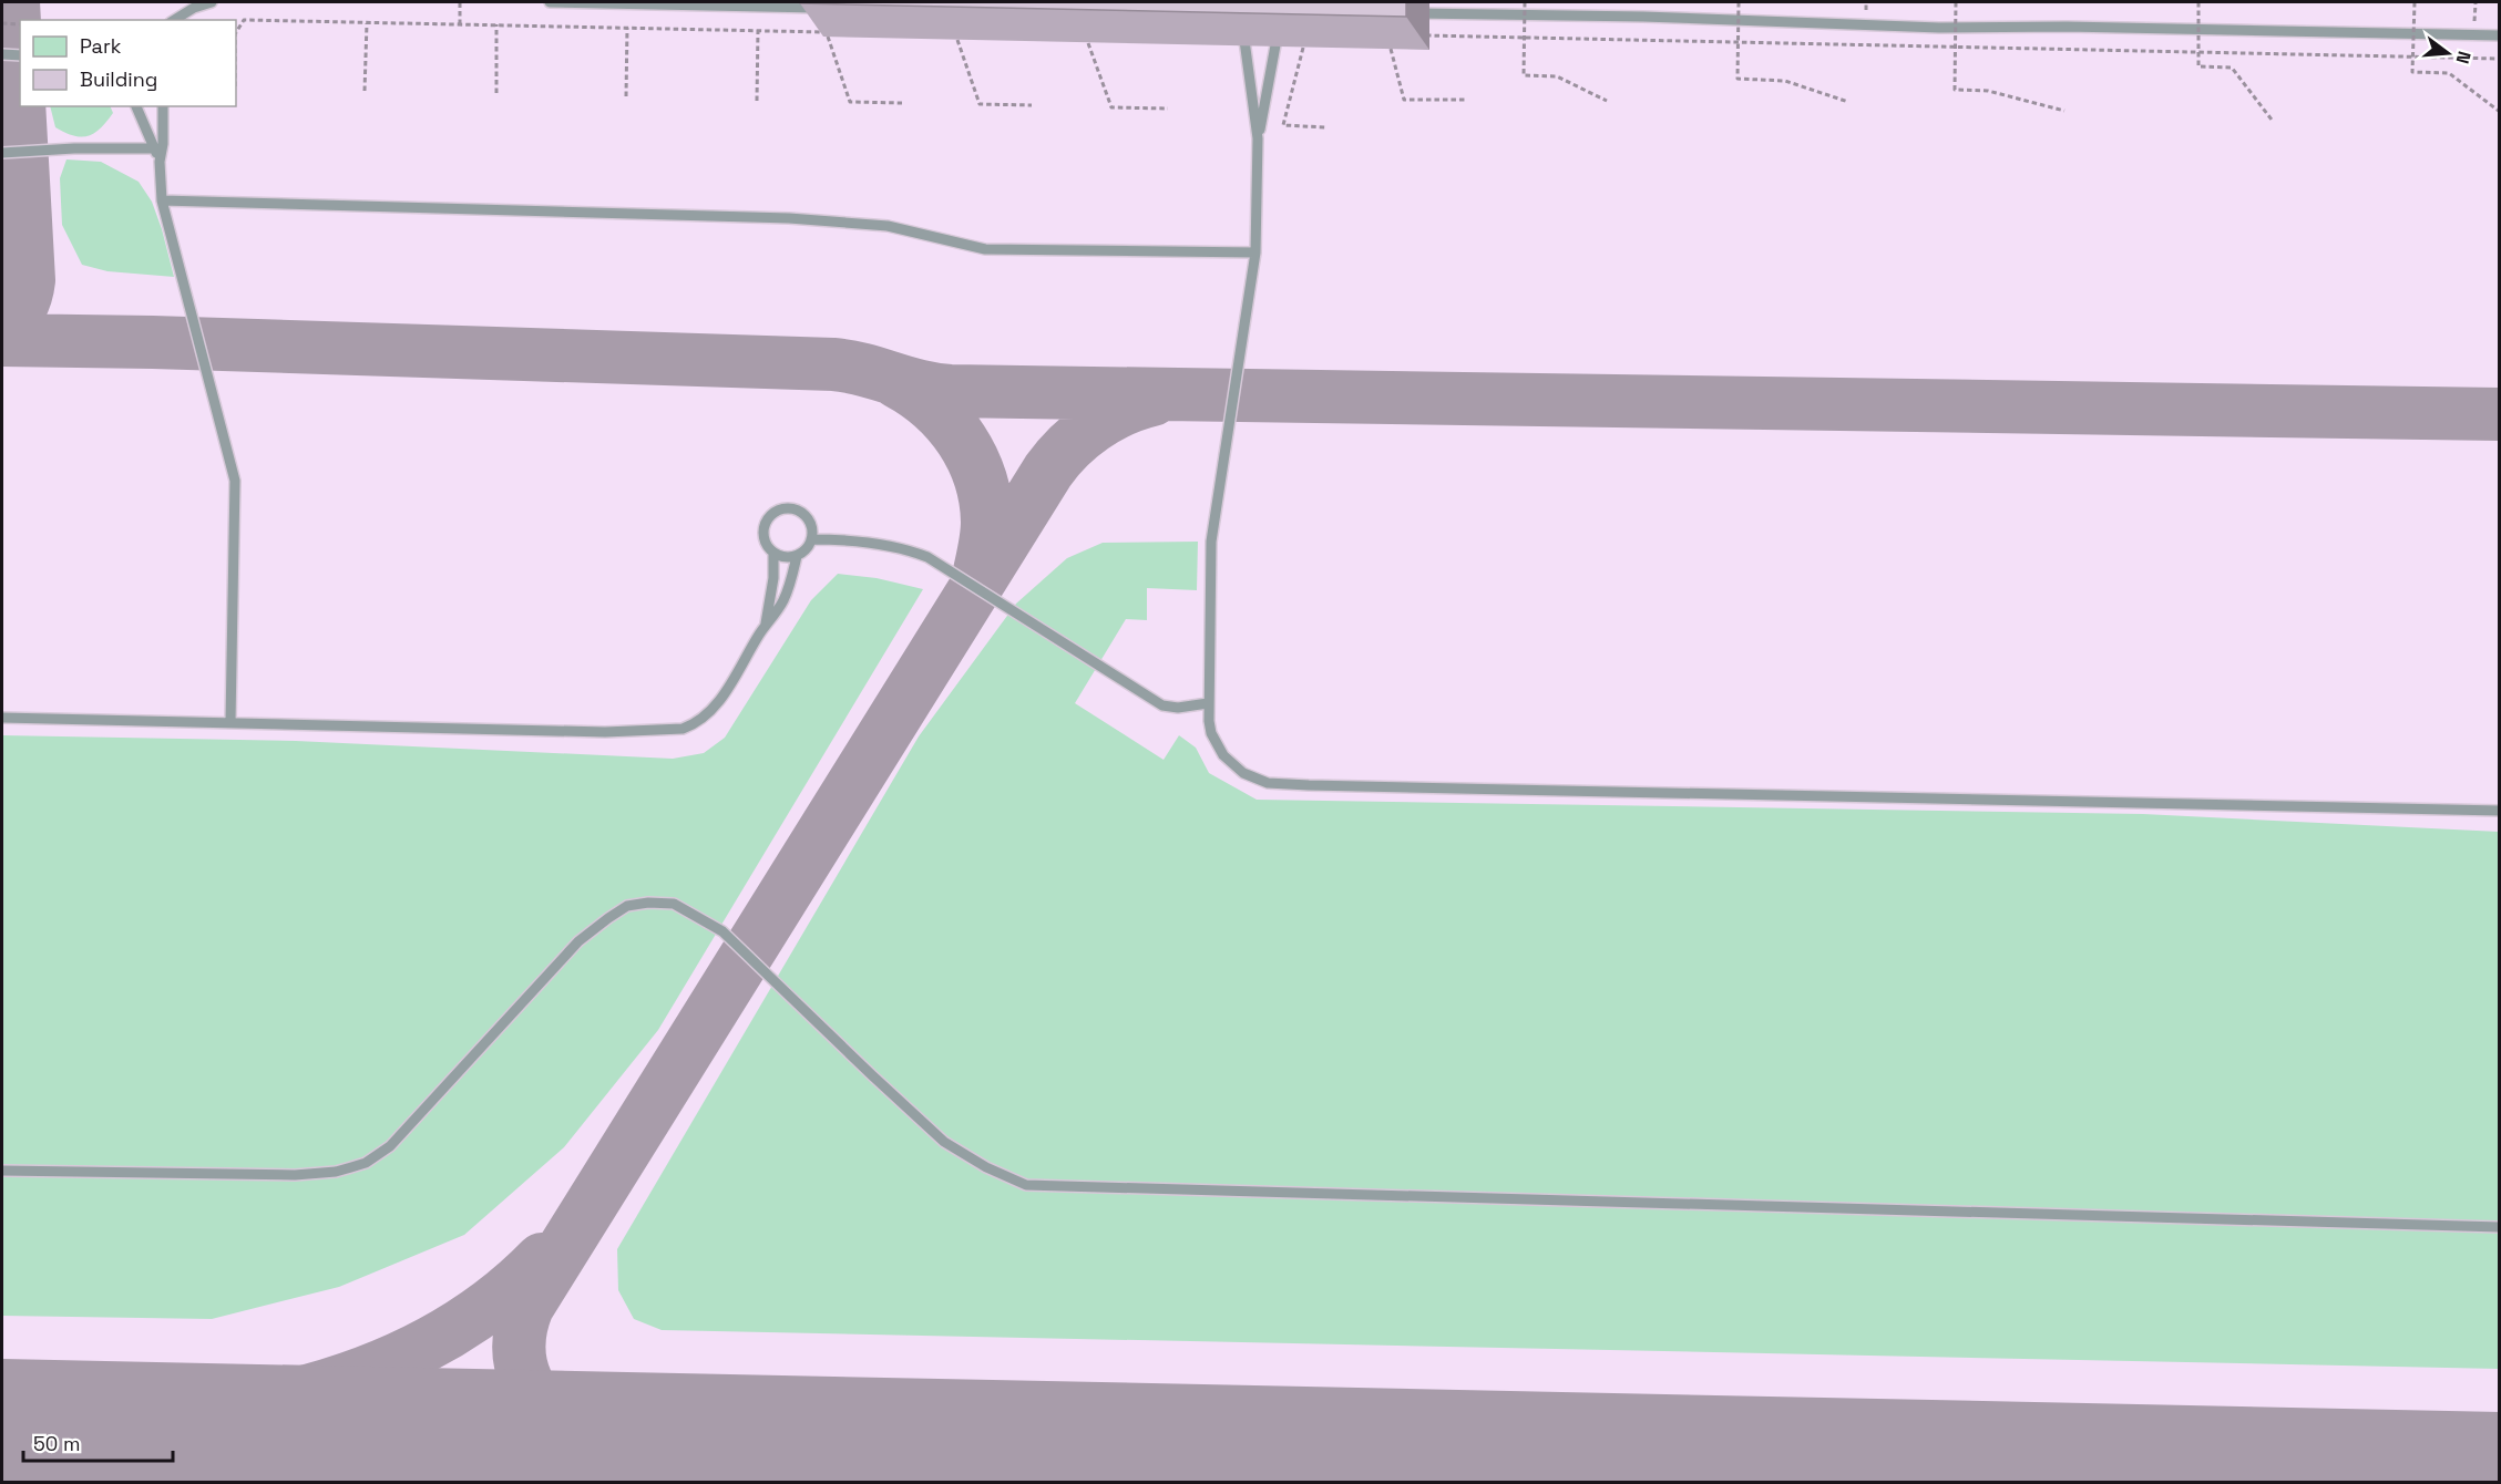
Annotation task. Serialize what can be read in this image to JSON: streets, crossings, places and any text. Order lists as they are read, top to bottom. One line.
{"legend":["Park","Building"],"scale_bar":"50 m","north":"right"}
